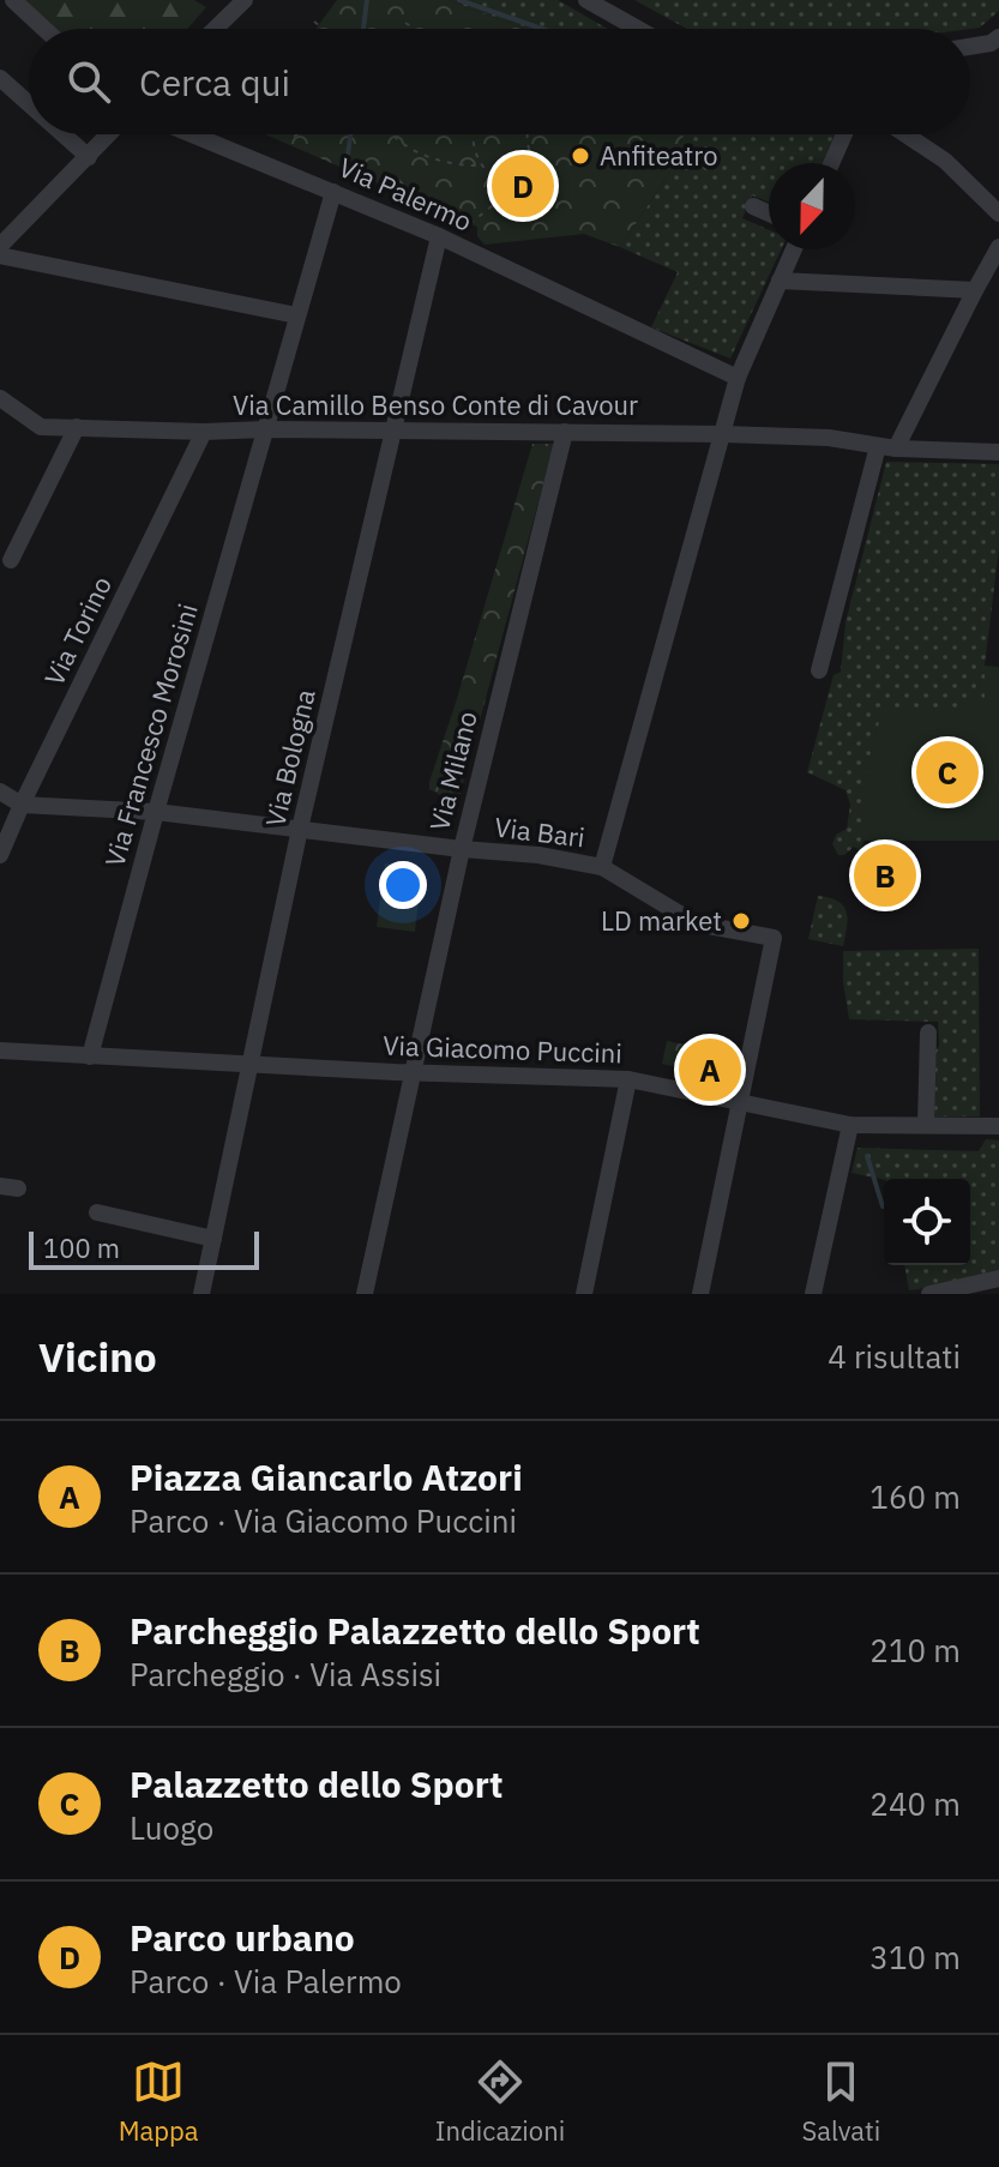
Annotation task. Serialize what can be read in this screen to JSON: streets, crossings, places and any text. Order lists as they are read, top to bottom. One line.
{"streets":{"street":["Via Palermo","Via Camillo Benso Conte di Cavour","Via Torino","Via Francesco Morosini","Via Bologna","Via Milano","Via Bari","Via Giacomo Puccini"]},"crossings":[["Via Palermo","Via Francesco Morosini"],["Via Palermo","Via Bologna"],["Via Camillo Benso Conte di Cavour","Via Torino"],["Via Camillo Benso Conte di Cavour","Via Francesco Morosini"],["Via Camillo Benso Conte di Cavour","Via Bologna"],["Via Camillo Benso Conte di Cavour","Via Milano"],["Via Torino","Via Bari"],["Via Francesco Morosini","Via Bari"],["Via Francesco Morosini","Via Giacomo Puccini"],["Via Bologna","Via Bari"],["Via Bologna","Via Giacomo Puccini"],["Via Milano","Via Bari"],["Via Milano","Via Giacomo Puccini"],["Via Bari","Via Giacomo Puccini"]],"places":["Anfiteatro","LD market"],"scale_bar":"100 m","north":"bottom","page":{"search":"Cerca qui","pins":["D","C","B","A"],"scale":"100 m","heading":["Vicino","4 risultati"],"list":[{"mark":"A","name":"Piazza Giancarlo Atzori","note":"Parco · Via Giacomo Puccini","value":"160 m"},{"mark":"B","name":"Parcheggio Palazzetto dello Sport","note":"Parcheggio · Via Assisi","value":"210 m"},{"mark":"C","name":"Palazzetto dello Sport","note":"Luogo","value":"240 m"},{"mark":"D","name":"Parco urbano","note":"Parco · Via Palermo","value":"310 m"}],"nav":["Mappa","Indicazioni","Salvati"]}}
